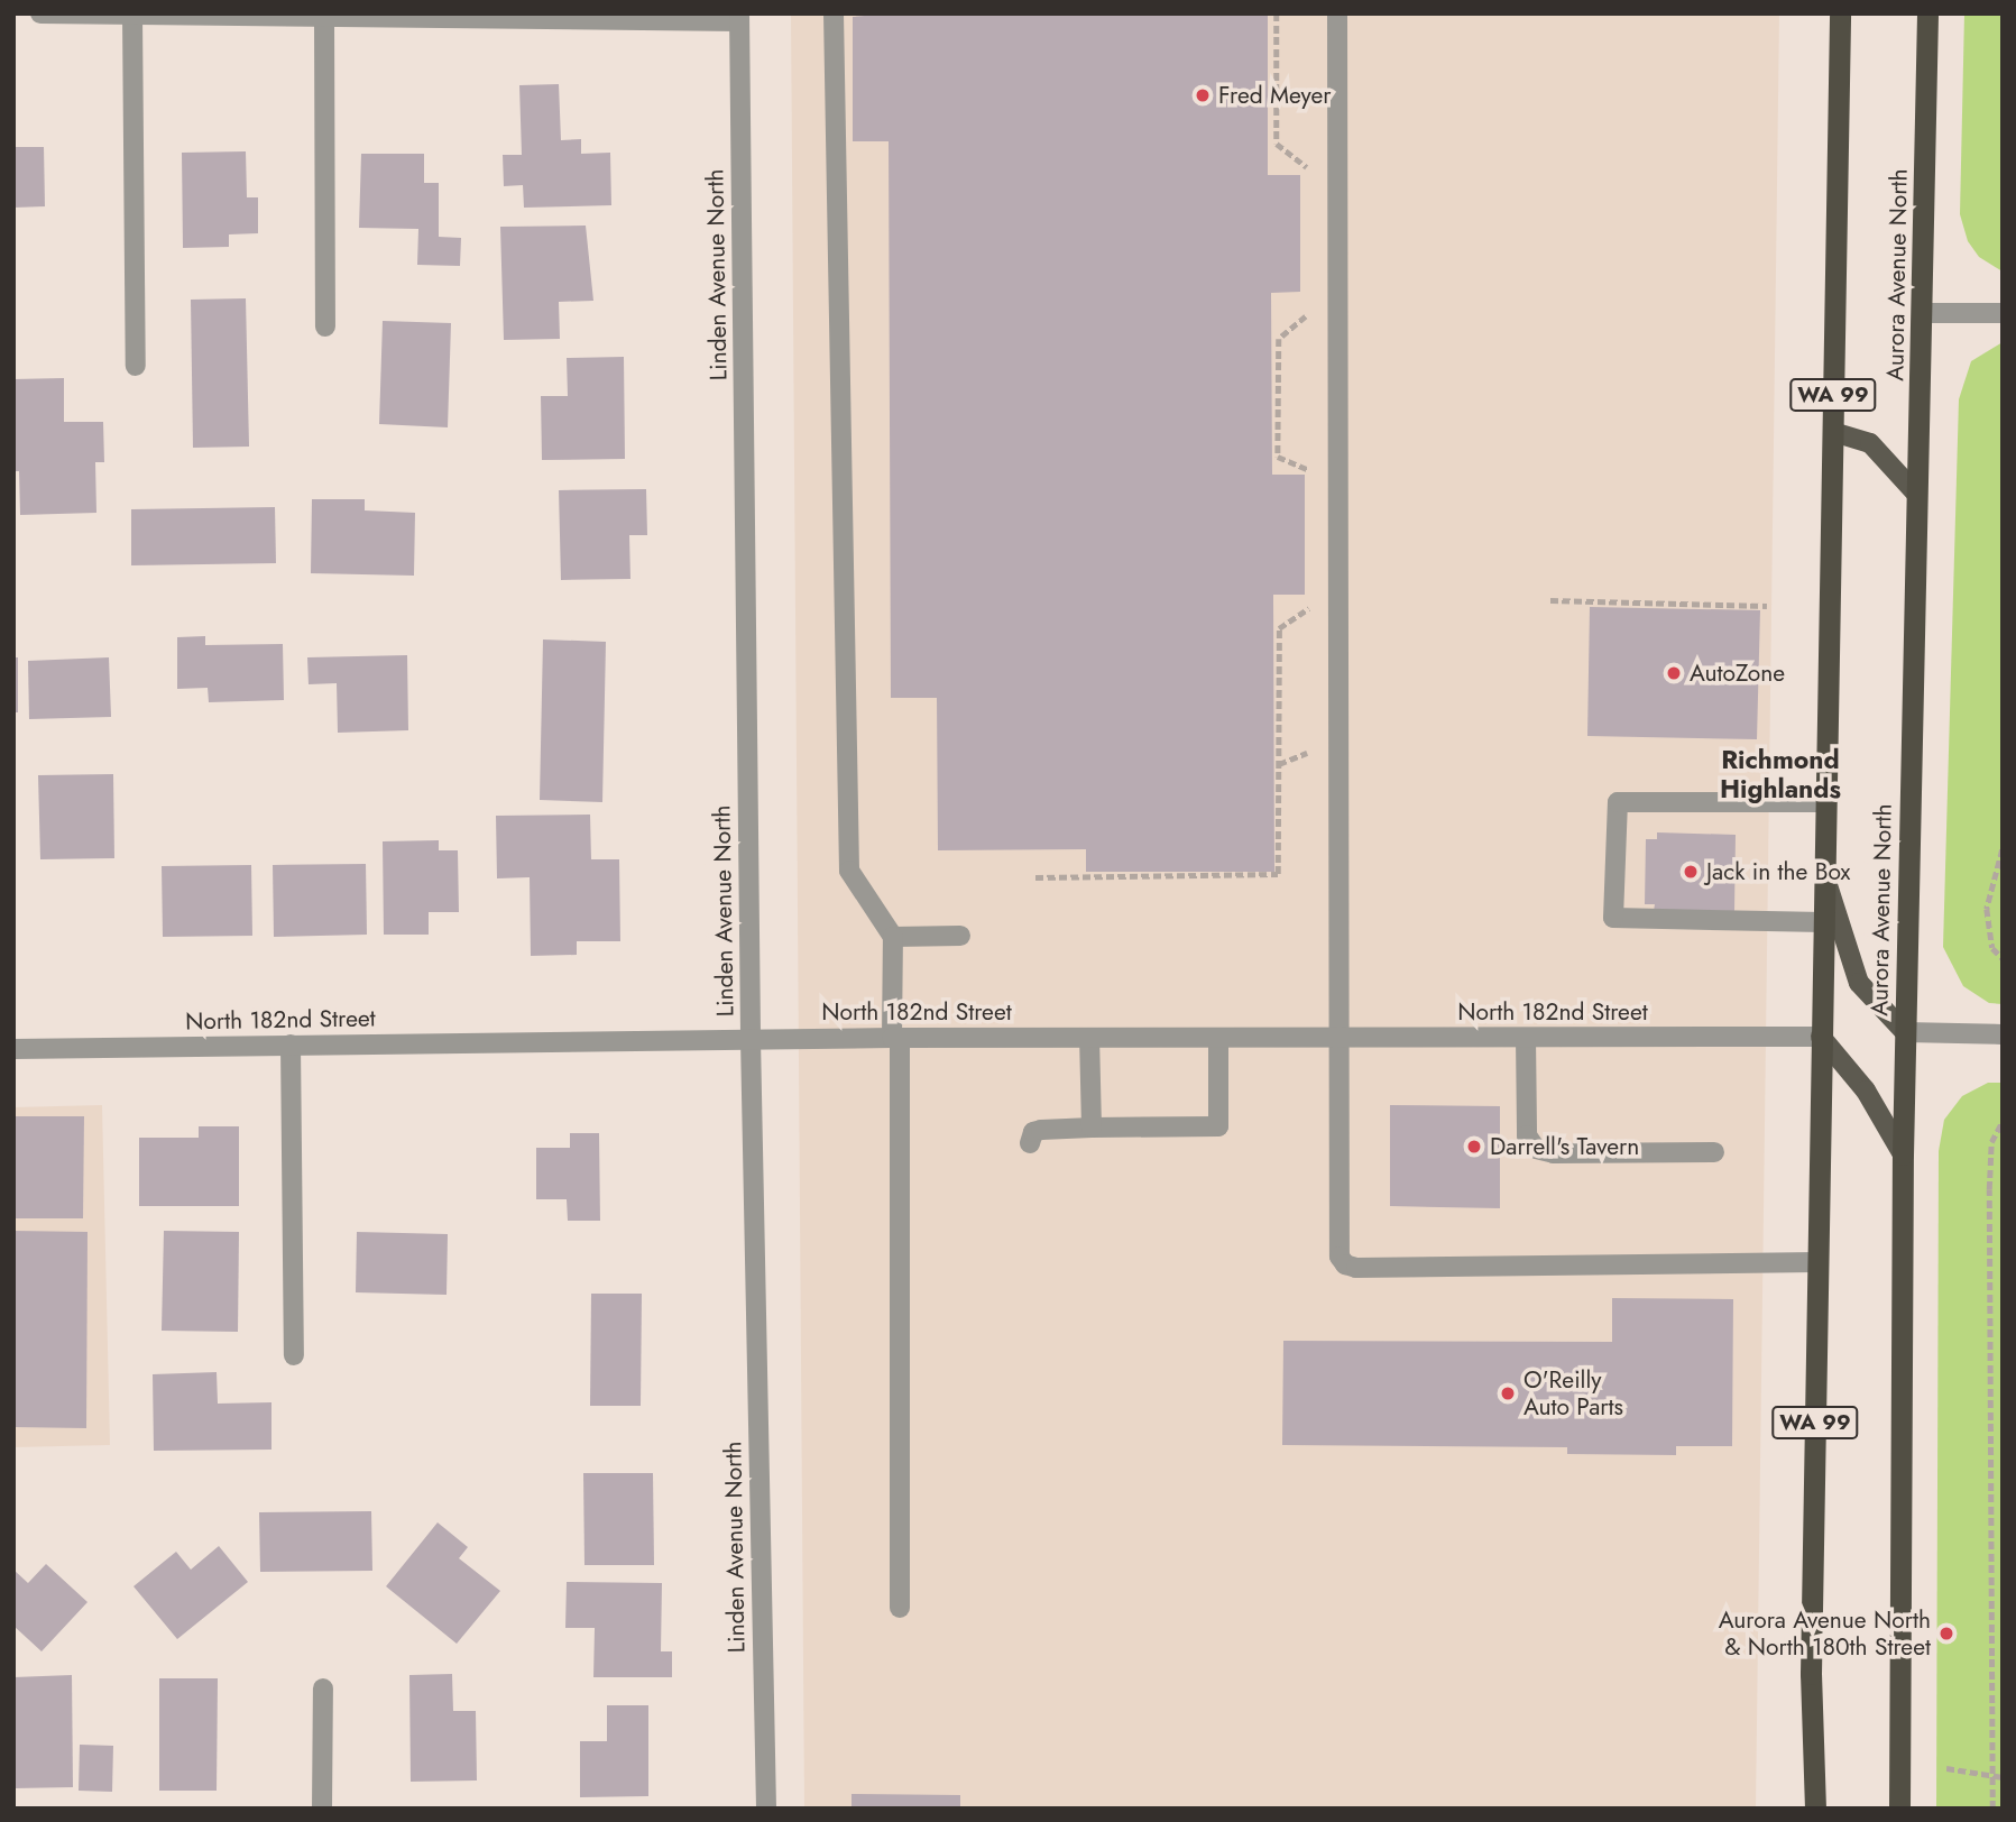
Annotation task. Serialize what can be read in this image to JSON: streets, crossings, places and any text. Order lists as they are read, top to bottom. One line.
{"streets":{"highway":["Aurora Avenue North","WA 99"],"street":["Linden Avenue North","North 182nd Street"]},"crossings":[["Linden Avenue North","North 182nd Street"],["WA 99","North 182nd Street"]],"districts":["Richmond Highlands"],"places":["Fred Meyer","AutoZone","Jack in the Box","Darrell's Tavern","O'Reilly Auto Parts","Aurora Avenue North & North 180th Street"]}
